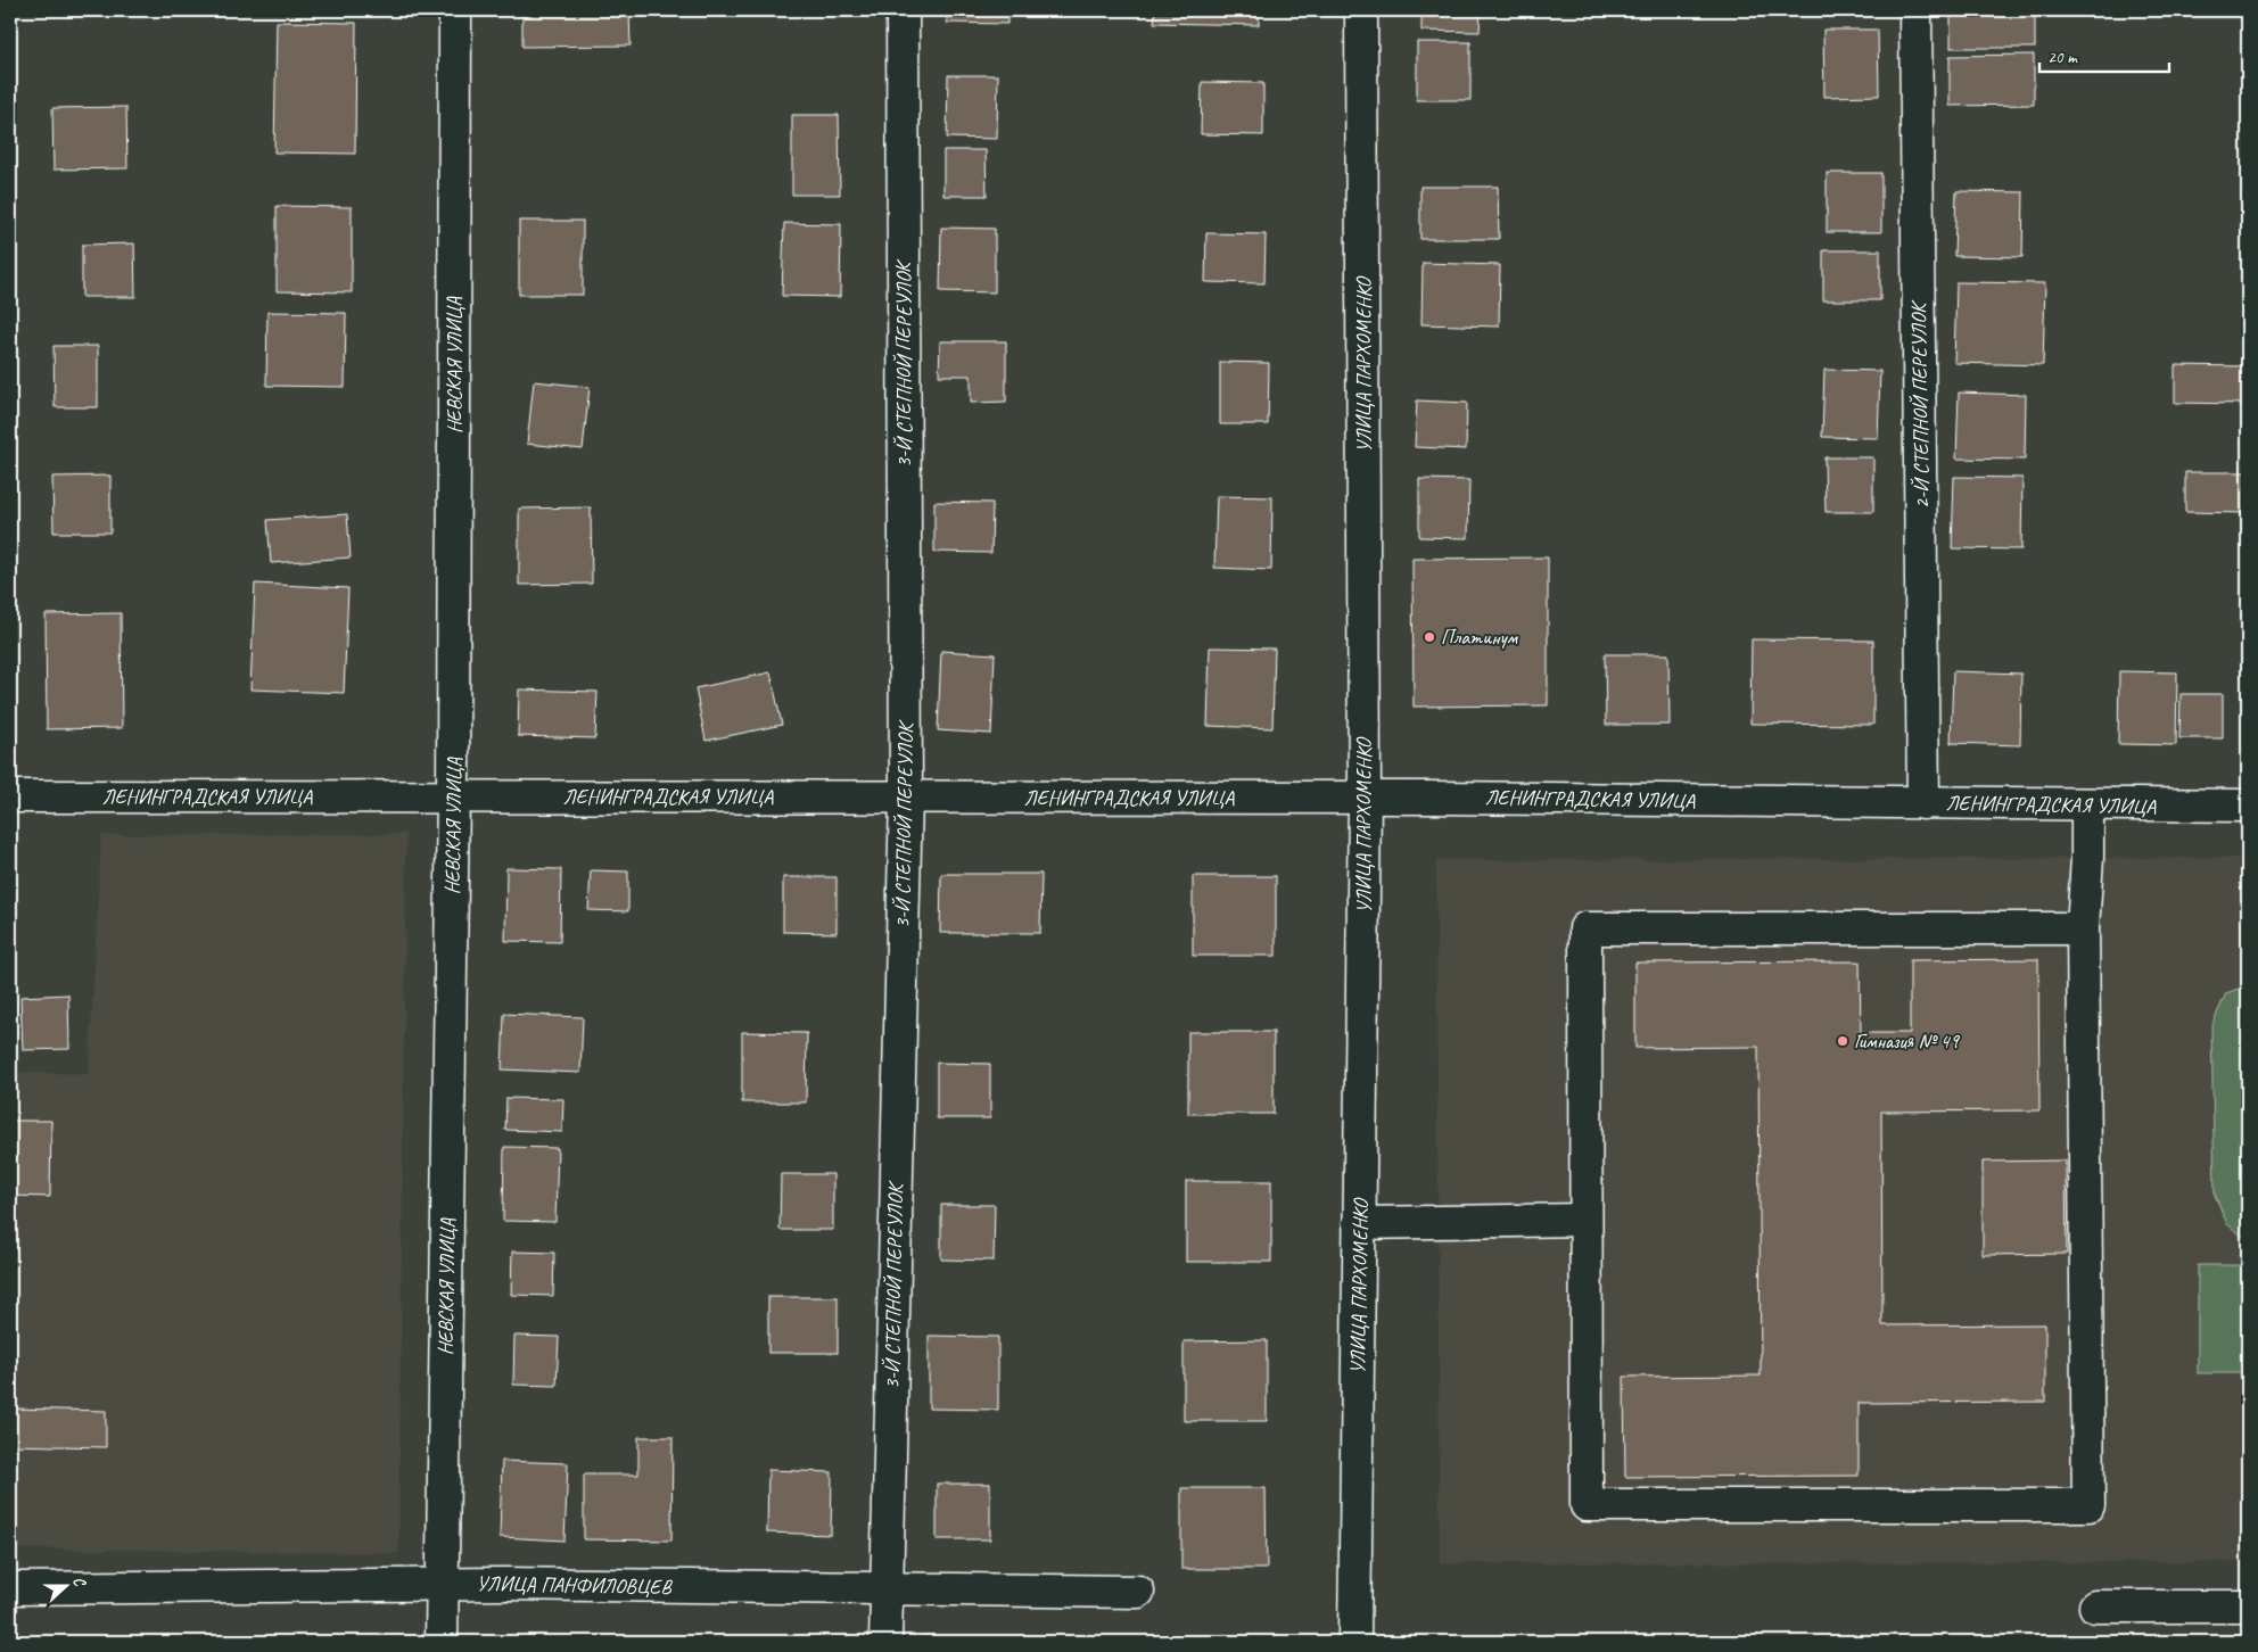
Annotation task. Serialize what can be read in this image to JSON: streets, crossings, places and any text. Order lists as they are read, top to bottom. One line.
{"streets":{"street":["НЕВСКАЯ УЛИЦА","3-Й СТЕПНОЙ ПЕРЕУЛОК","УЛИЦА ПАРХОМЕНКО","2-Й СТЕПНОЙ ПЕРЕУЛОК","ЛЕНИНГРАДСКАЯ УЛИЦА","УЛИЦА ПАНФИЛОВЦЕВ"]},"crossings":[["НЕВСКАЯ УЛИЦА","ЛЕНИНГРАДСКАЯ УЛИЦА"],["НЕВСКАЯ УЛИЦА","УЛИЦА ПАНФИЛОВЦЕВ"],["3-Й СТЕПНОЙ ПЕРЕУЛОК","ЛЕНИНГРАДСКАЯ УЛИЦА"],["3-Й СТЕПНОЙ ПЕРЕУЛОК","УЛИЦА ПАНФИЛОВЦЕВ"],["УЛИЦА ПАРХОМЕНКО","ЛЕНИНГРАДСКАЯ УЛИЦА"],["2-Й СТЕПНОЙ ПЕРЕУЛОК","ЛЕНИНГРАДСКАЯ УЛИЦА"]],"places":["Платинум","Гимназия № 49"],"scale_bar":"20 m","north":"right"}
